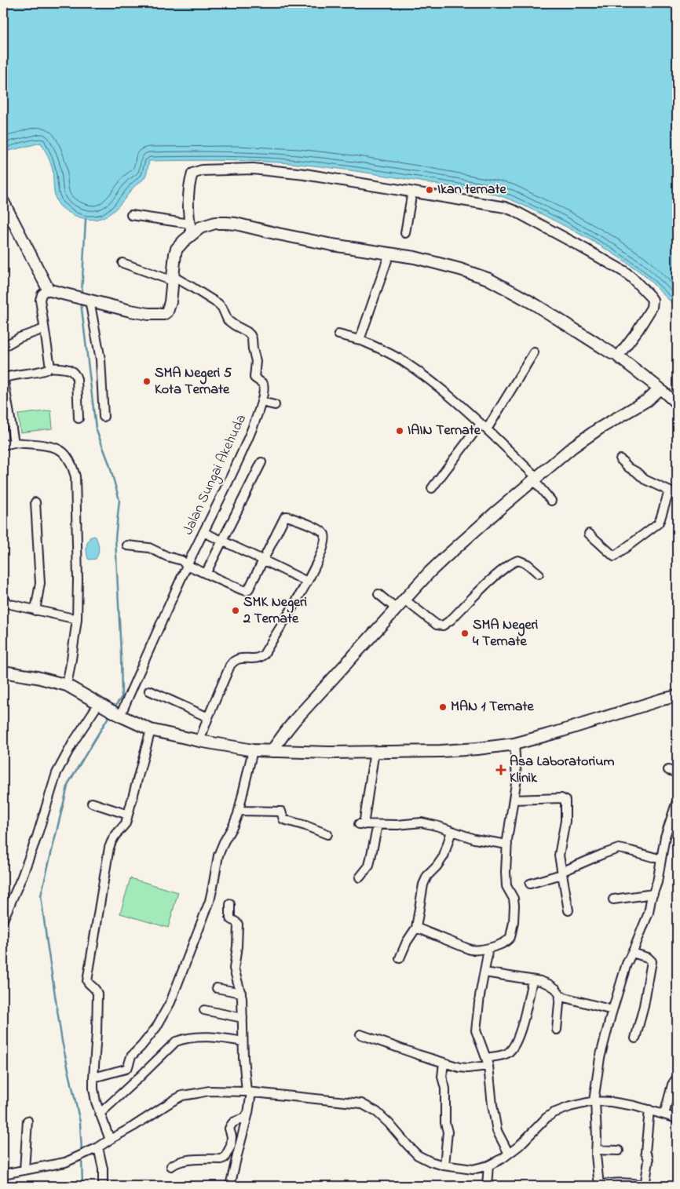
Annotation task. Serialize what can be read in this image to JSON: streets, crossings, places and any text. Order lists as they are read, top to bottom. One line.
{"streets":{"street":["Jalan Sungai Akehuda"]},"places":{"other":["Ikan ternate","SMA Negeri 5 Kota Ternate","IAIN Ternate","SMK Negeri 2 Ternate","SMA Negeri 4 Ternate","MAN 1 Ternate"],"health":["Asa Laboratorium Klinik"]}}
